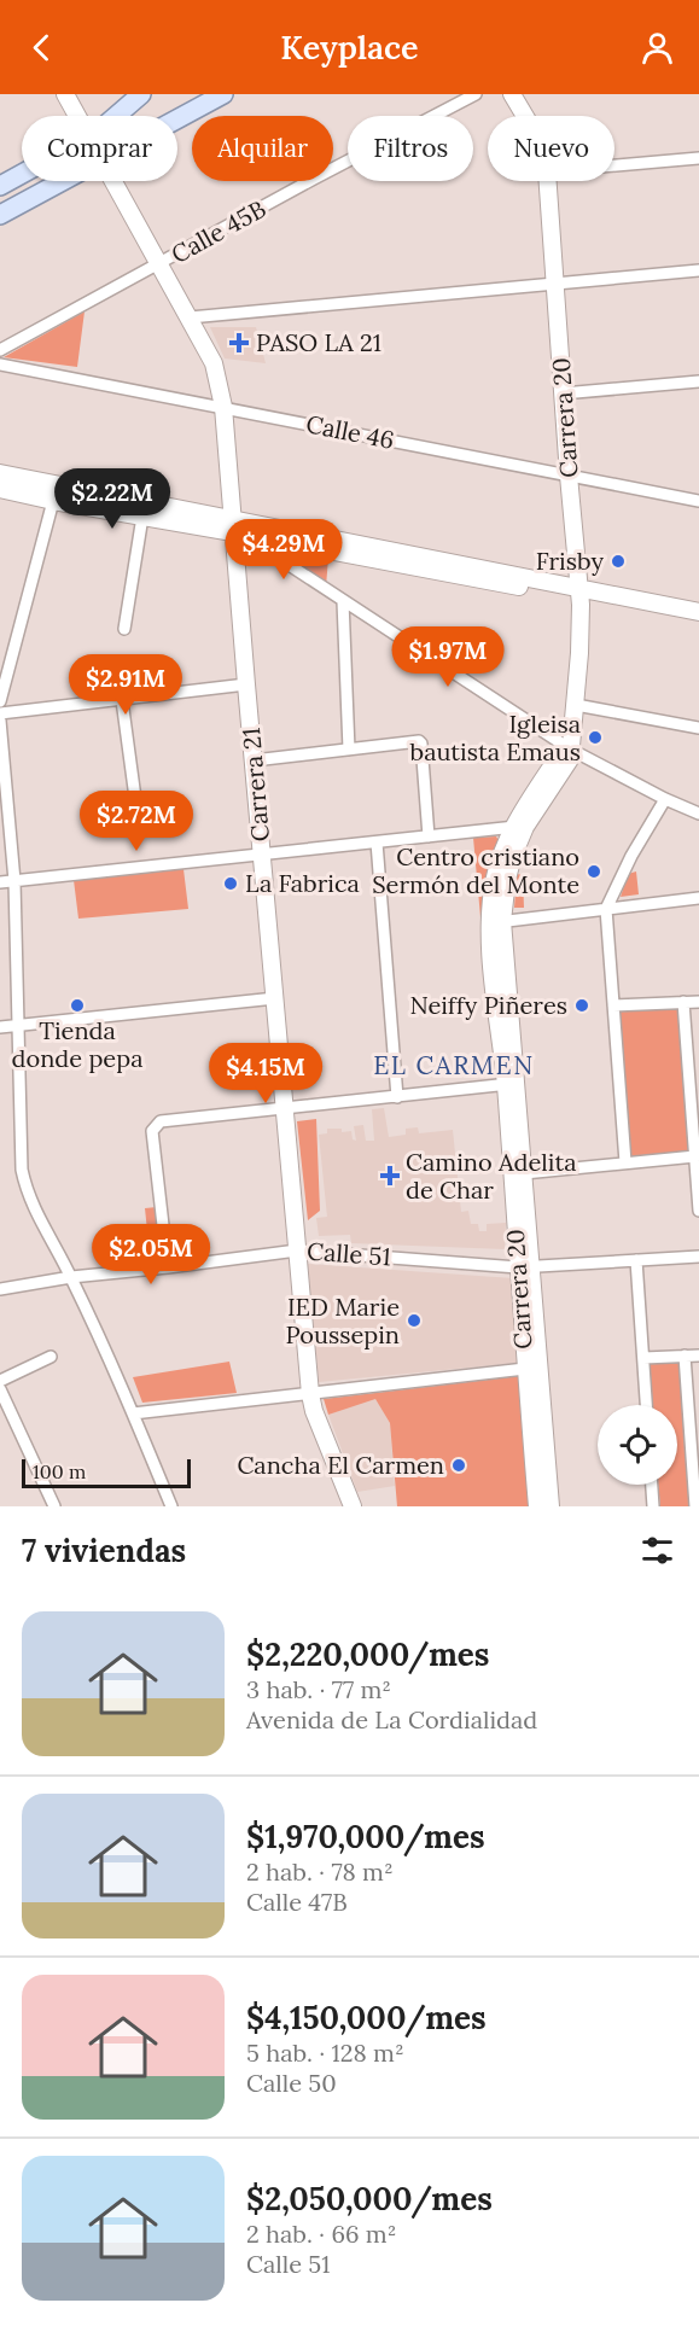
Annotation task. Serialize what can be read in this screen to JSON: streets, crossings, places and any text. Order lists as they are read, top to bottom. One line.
{"streets":{"main road":["Carrera 20","Carrera 21"],"street":["Calle 45B","Calle 46","Calle 51"]},"crossings":[["Calle 45B","Carrera 21"],["Carrera 20","Calle 46"],["Carrera 20","Calle 51"],["Calle 46","Carrera 21"],["Carrera 21","Calle 51"]],"districts":["EL CARMEN"],"places":{"health":["PASO LA 21","Camino Adelita de Char"],"other":["Frisby","Igleisa bautista Emaus","Centro cristiano Sermón del Monte","La Fabrica","Tienda donde pepa","Neiffy Piñeres","IED Marie Poussepin","Cancha El Carmen"]},"scale_bar":"100 m","page":{"header":"Keyplace","chip":["Comprar","Alquilar","Filtros","Nuevo"],"price":["$2.22M","$4.29M","$1.97M","$2.91M","$2.72M","$4.15M","$2.05M"],"scale":"100 m","heading":"7 viviendas","list":[{"name":"$2,220,000/mes","note":"3 hab. · 77 m² · Avenida de La Cordialidad"},{"name":"$1,970,000/mes","note":"2 hab. · 78 m² · Calle 47B"},{"name":"$4,150,000/mes","note":"5 hab. · 128 m² · Calle 50"},{"name":"$2,050,000/mes","note":"2 hab. · 66 m² · Calle 51"}]}}
